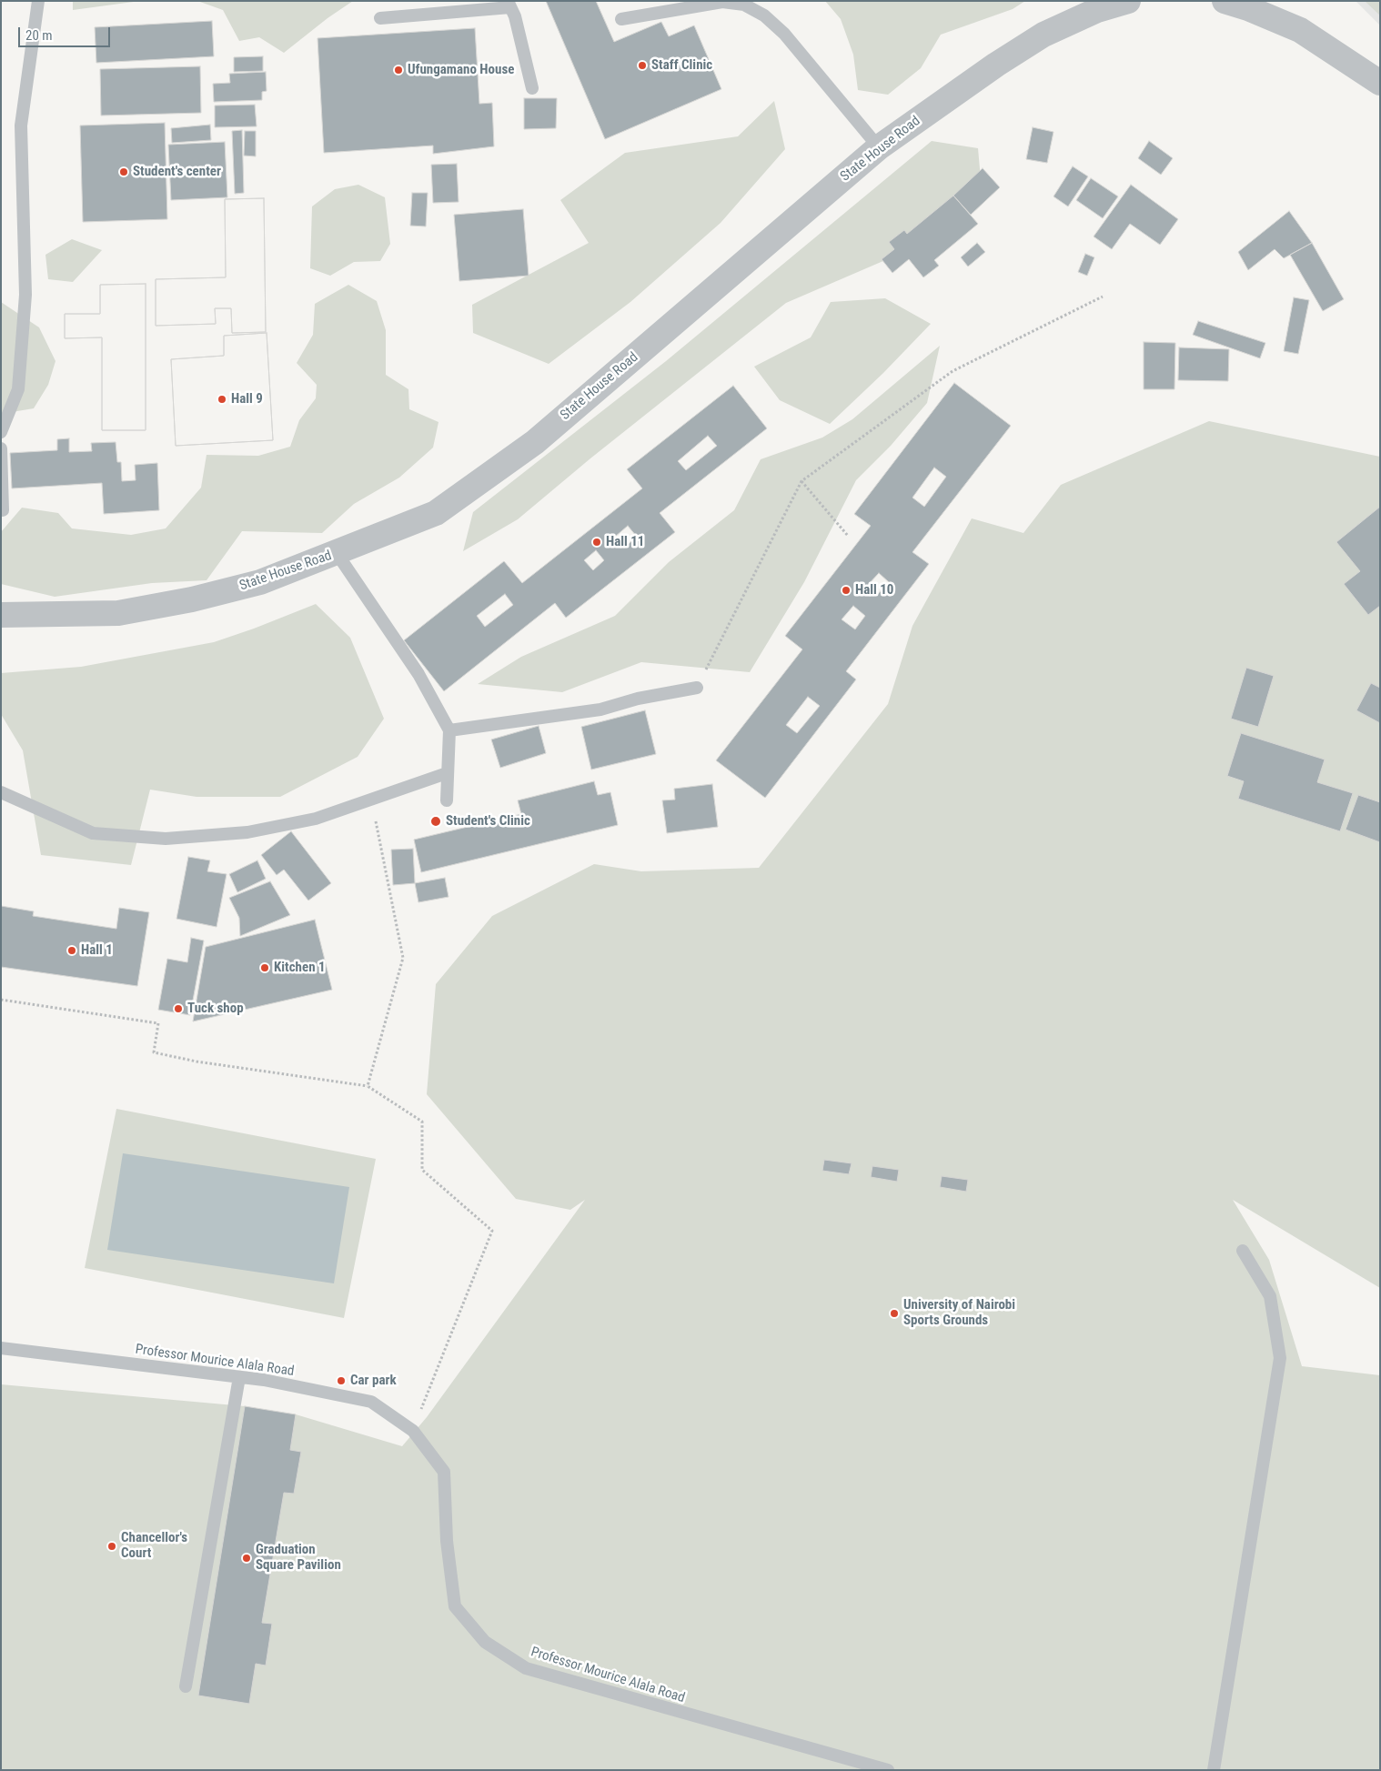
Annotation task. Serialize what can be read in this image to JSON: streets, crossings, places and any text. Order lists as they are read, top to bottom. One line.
{"streets":{"street":["State House Road"],"lane":["Professor Mourice Alala Road"]},"places":["Staff Clinic","Ufungamano House","Student's center","Hall 9","Hall 11","Hall 10","Student's Clinic","Hall 1","Kitchen 1","Tuck shop","University of Nairobi Sports Grounds","Car park","Chancellor's Court","Graduation Square Pavilion"],"scale_bar":"20 m"}
